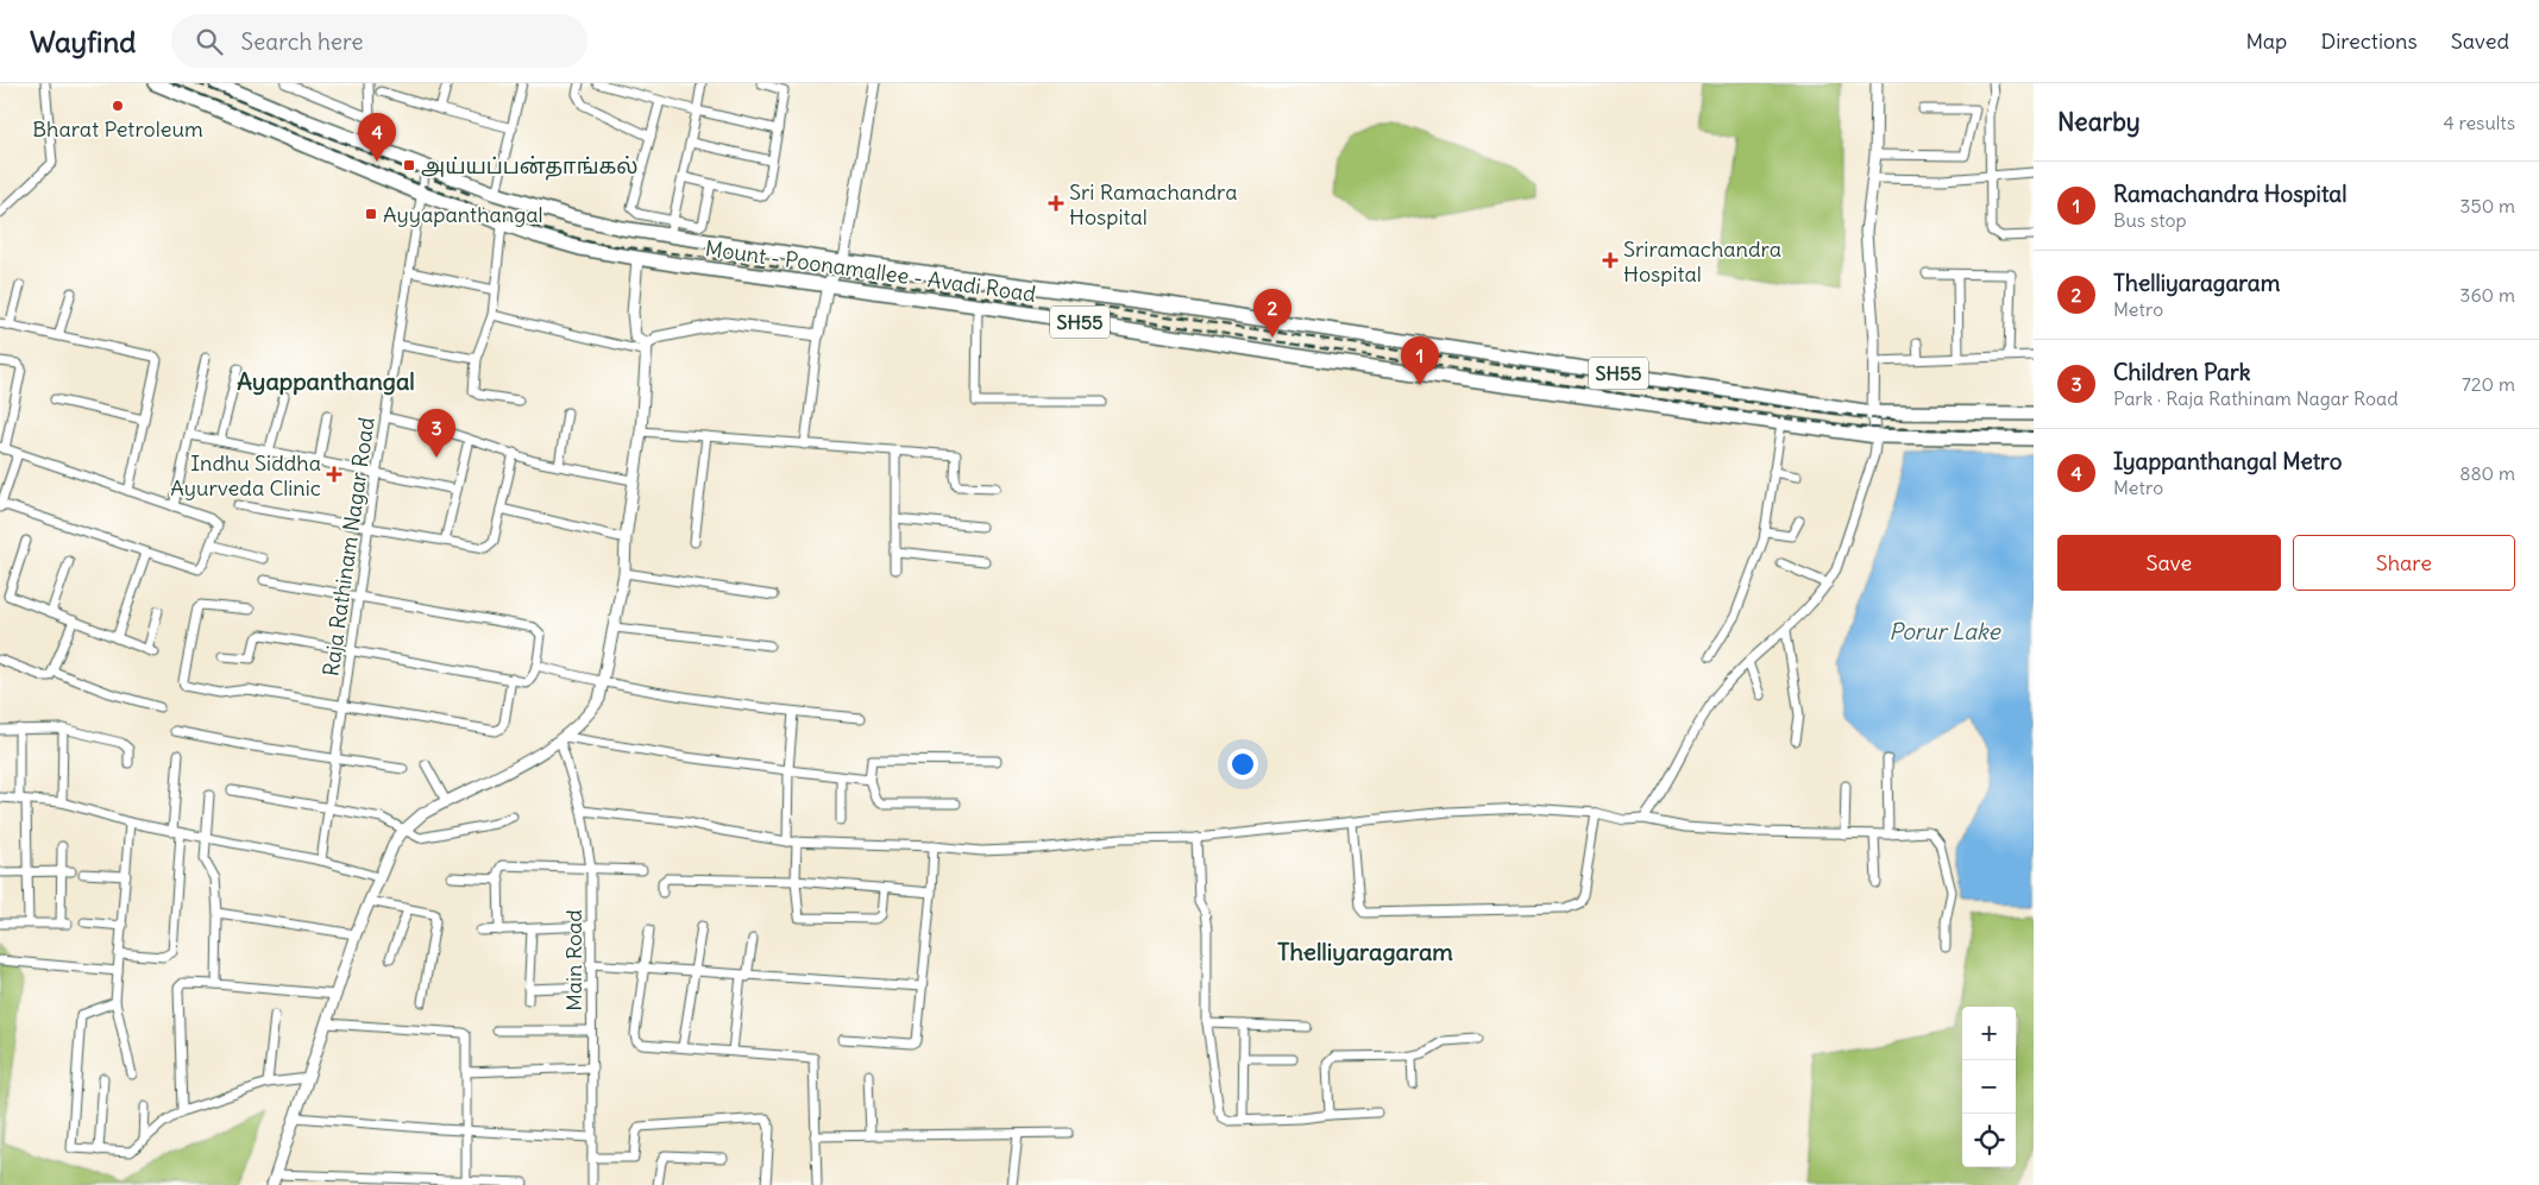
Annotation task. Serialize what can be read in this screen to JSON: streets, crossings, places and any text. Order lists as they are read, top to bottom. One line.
{"streets":{"main road":["Mount - Poonamallee - Avadi Road","SH55"],"street":["Raja Rathinam Nagar Road","Main Road"]},"crossings":[["Mount - Poonamallee - Avadi Road","Raja Rathinam Nagar Road"]],"districts":["Ayappanthangal","Thelliyaragaram"],"water":["Porur Lake"],"places":{"other":["Bharat Petroleum"],"transit":["அய்யப்பன்தாங்கல்","Ayyapanthangal"],"health":["Sri Ramachandra Hospital","Sriramachandra Hospital","Indhu Siddha Ayurveda Clinic"]},"page":{"header":"Wayfind","search":"Search here","nav":["Map","Directions","Saved"],"heading":["Nearby","4 results"],"pins":["4","2","1","3"],"list":[{"mark":"1","name":"Ramachandra Hospital","note":"Bus stop","value":"350 m"},{"mark":"2","name":"Thelliyaragaram","note":"Metro","value":"360 m"},{"mark":"3","name":"Children Park","note":"Park · Raja Rathinam Nagar Road","value":"720 m"},{"mark":"4","name":"Iyappanthangal Metro","note":"Metro","value":"880 m"}],"buttons":["Save","Share"],"map_buttons":["+","−"]}}
